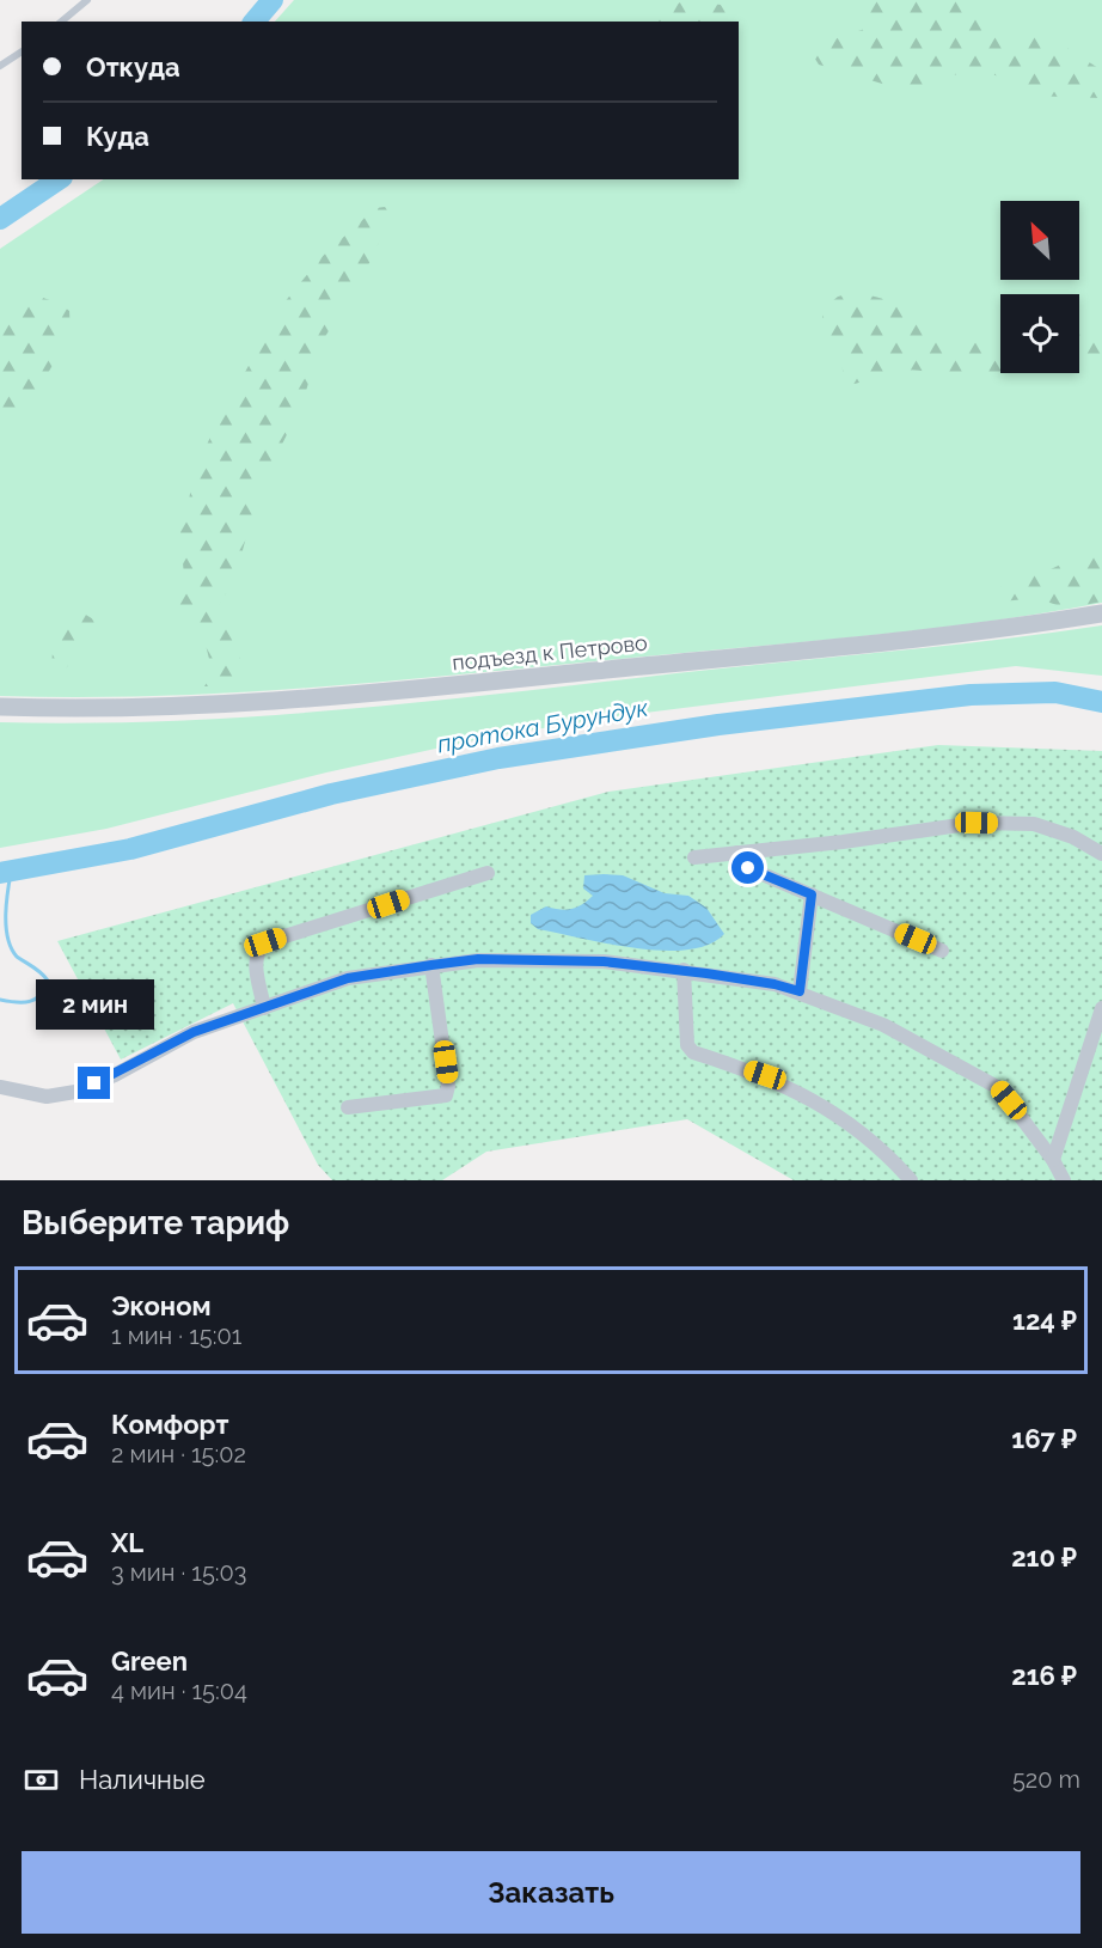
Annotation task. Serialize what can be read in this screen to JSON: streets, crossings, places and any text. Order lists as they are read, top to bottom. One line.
{"streets":{"street":["подъезд к Петрово"]},"water":["протока Бурундук"],"north":"top left","page":{"banner":["Откуда","Куда"],"bubble":"2 мин","heading":"Выберите тариф","list":[{"name":"Эконом","note":"1 мин · 15:01","value":"124 ₽"},{"name":"Комфорт","note":"2 мин · 15:02","value":"167 ₽"},{"name":"XL","note":"3 мин · 15:03","value":"210 ₽"},{"name":"Green","note":"4 мин · 15:04","value":"216 ₽"}],"pay":["Наличные","520 m"],"buttons":"Заказать"}}
